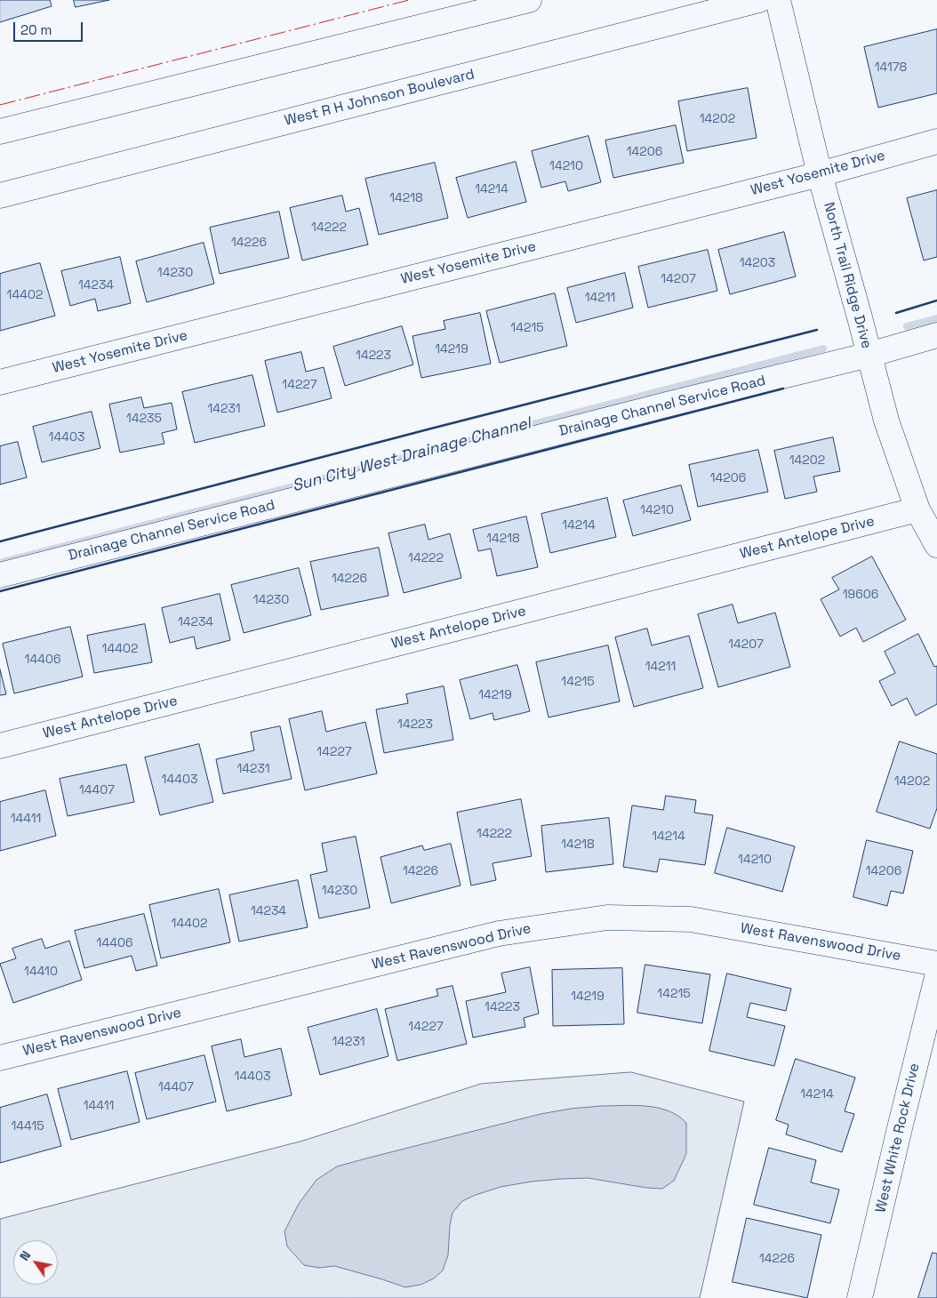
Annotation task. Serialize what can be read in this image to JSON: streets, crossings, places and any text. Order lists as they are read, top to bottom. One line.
{"streets":{"street":["West R H Johnson Boulevard","West Yosemite Drive","North Trail Ridge Drive","Drainage Channel Service Road","West Antelope Drive","West Ravenswood Drive","West White Rock Drive"]},"crossings":[["West Yosemite Drive","North Trail Ridge Drive"],["North Trail Ridge Drive","Drainage Channel Service Road"],["North Trail Ridge Drive","West Antelope Drive"]],"water":["Sun City West Drainage Channel"],"house_numbers":["14178","14202","14206","14210","14214","14218","14222","14226","14203","14230","14207","14234","14402","14211","14215","14219","14223","14227","14231","14235","14403","14202","14206","14210","14214","14218","14222","14226","19606","14230","14234","14207","14402","14406","14211","14215","14219","14223","14227","14231","14403","14202","14407","14411","14222","14214","14218","14210","14226","14206","14230","14234","14402","14406","14410","14215","14219","14223","14227","14231","14403","14407","14214","14411","14415","14226"],"scale_bar":"20 m","north":"top left"}
